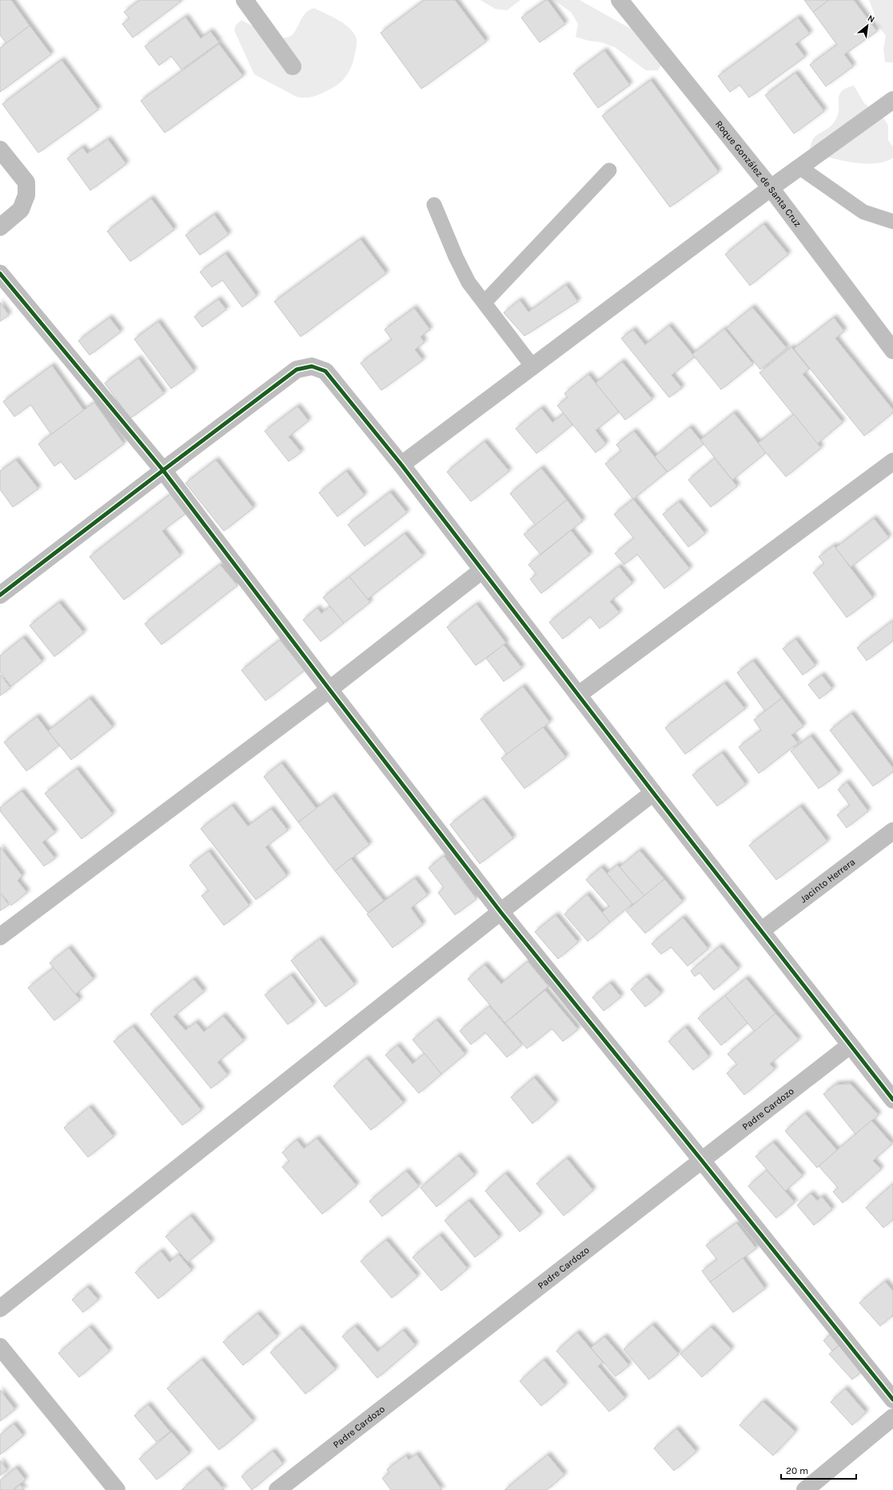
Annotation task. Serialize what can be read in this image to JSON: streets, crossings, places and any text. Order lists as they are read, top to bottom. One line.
{"streets":{"street":["Roque González de Santa Cruz","Jacinto Herrera","Padre Cardozo"]},"scale_bar":"20 m","north":"top right"}
